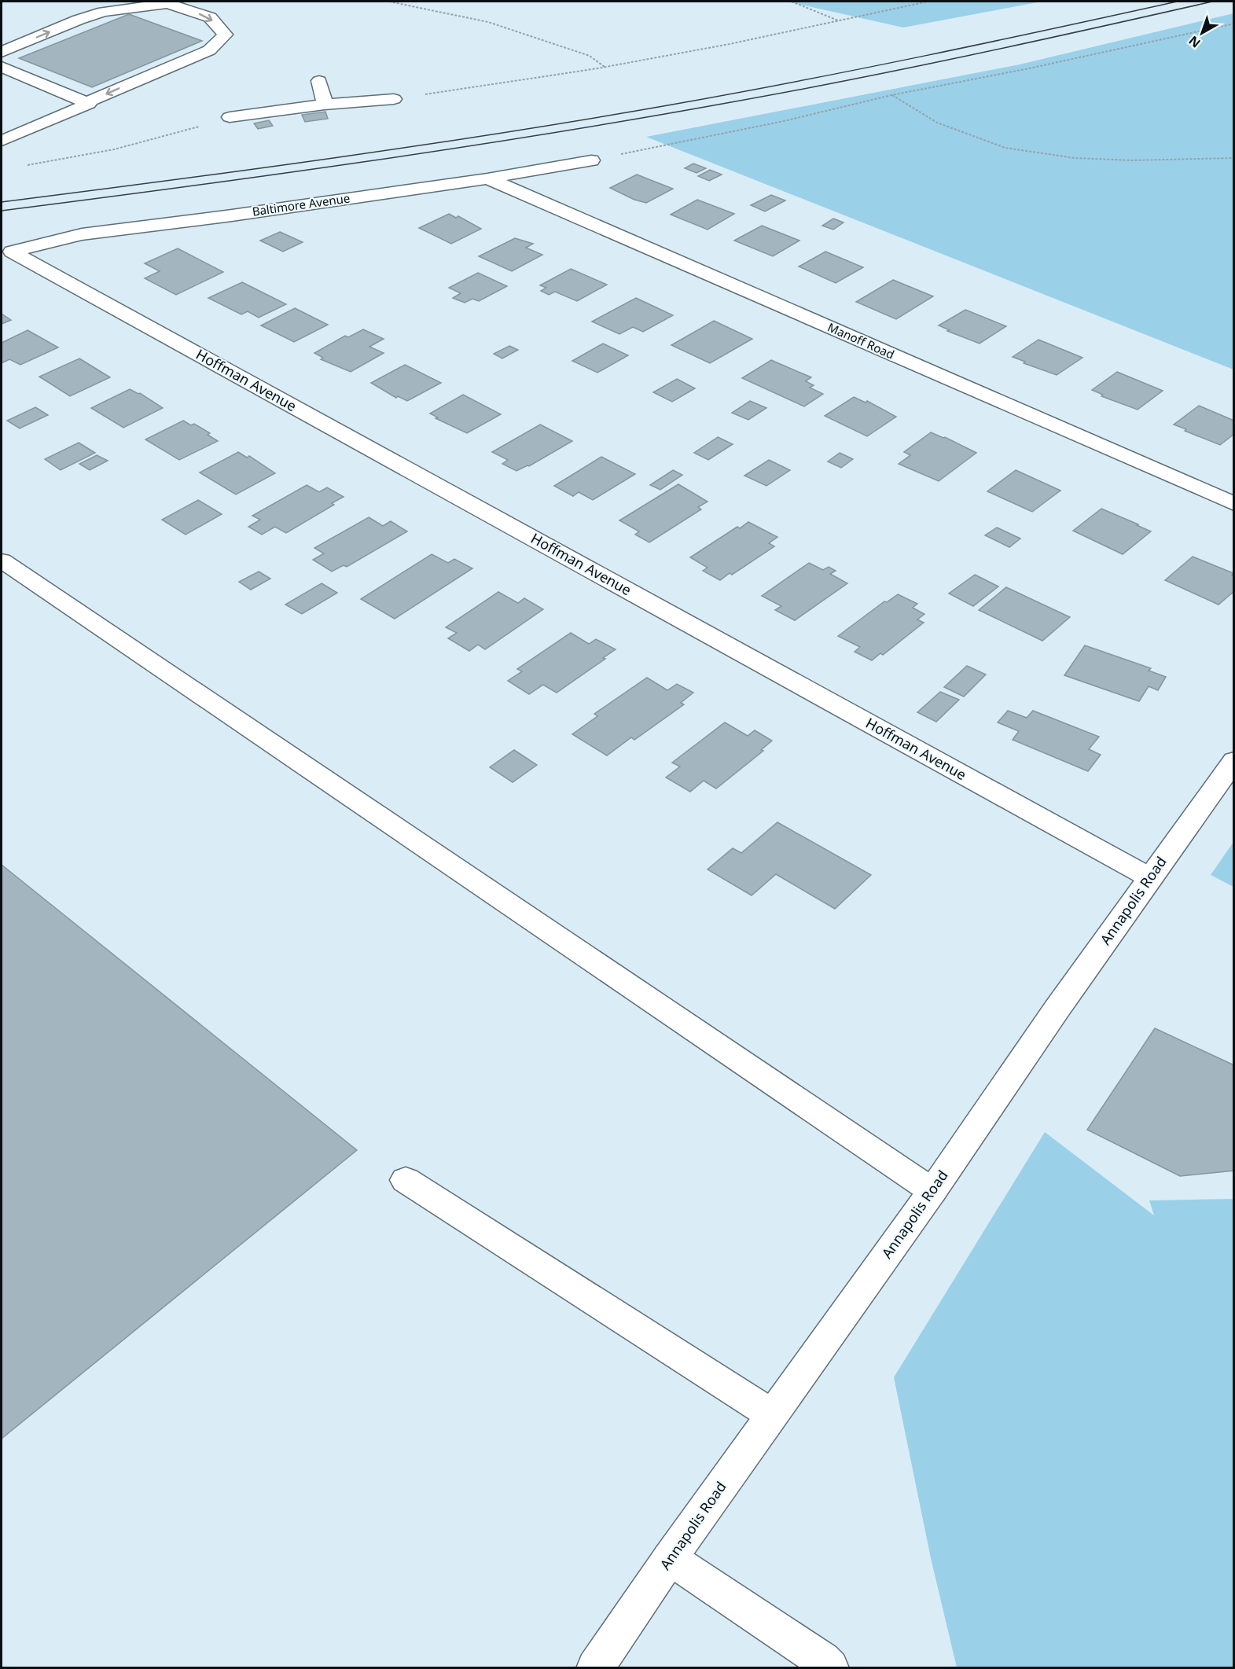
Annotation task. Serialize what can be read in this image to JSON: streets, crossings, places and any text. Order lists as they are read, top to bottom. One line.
{"streets":{"street":["Baltimore Avenue","Manoff Road","Hoffman Avenue","Annapolis Road"]},"crossings":[["Baltimore Avenue","Manoff Road"],["Baltimore Avenue","Hoffman Avenue"],["Hoffman Avenue","Annapolis Road"]],"north":"bottom left"}
